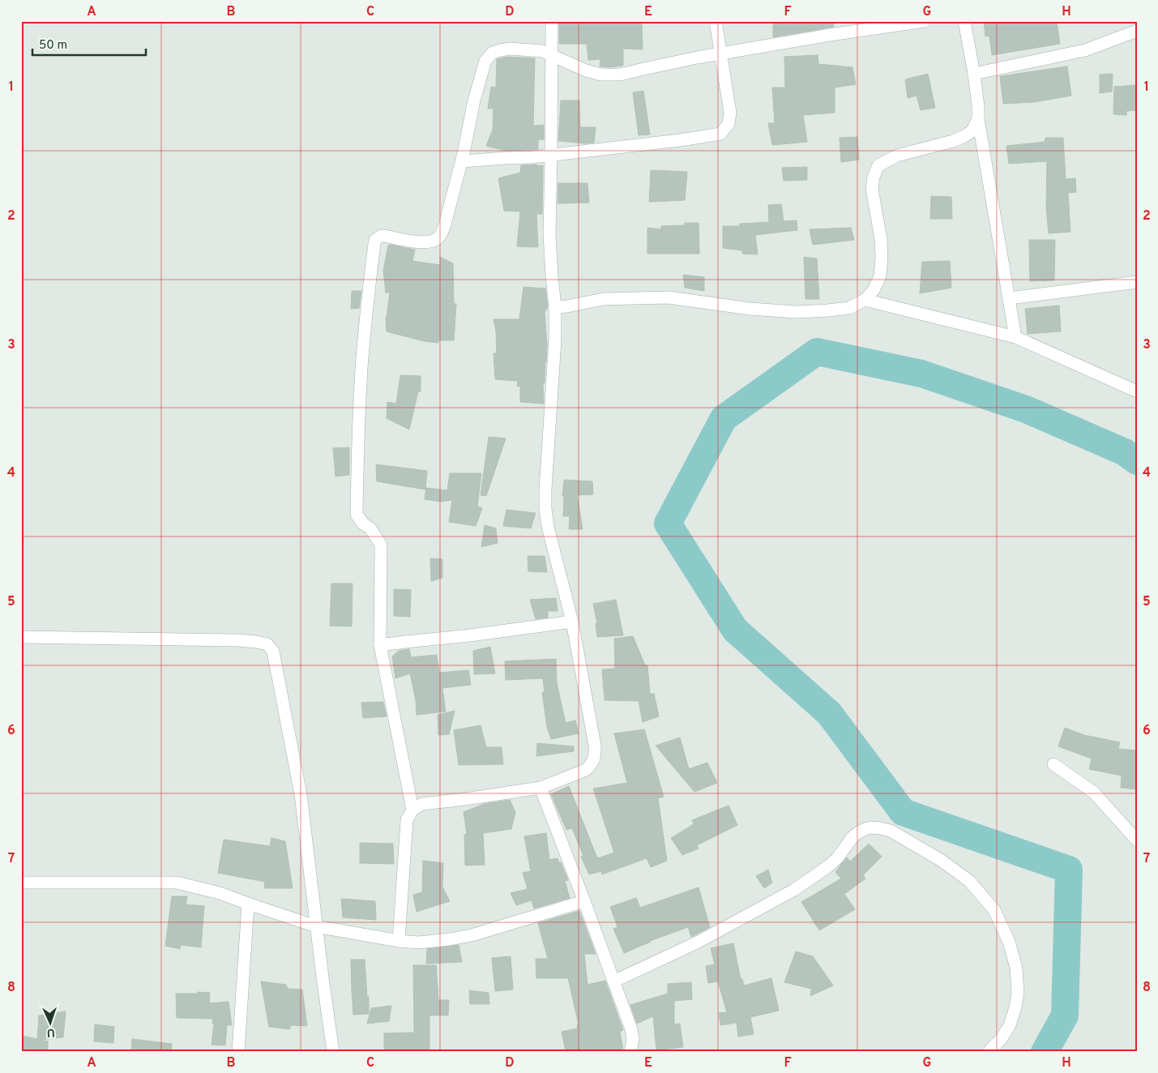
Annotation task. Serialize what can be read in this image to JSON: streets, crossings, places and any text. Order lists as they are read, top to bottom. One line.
{"scale_bar":"50 m","north":"bottom","grid":{"columns":["A","B","C","D","E","F","G","H"],"rows":["1","2","3","4","5","6","7","8"]}}
